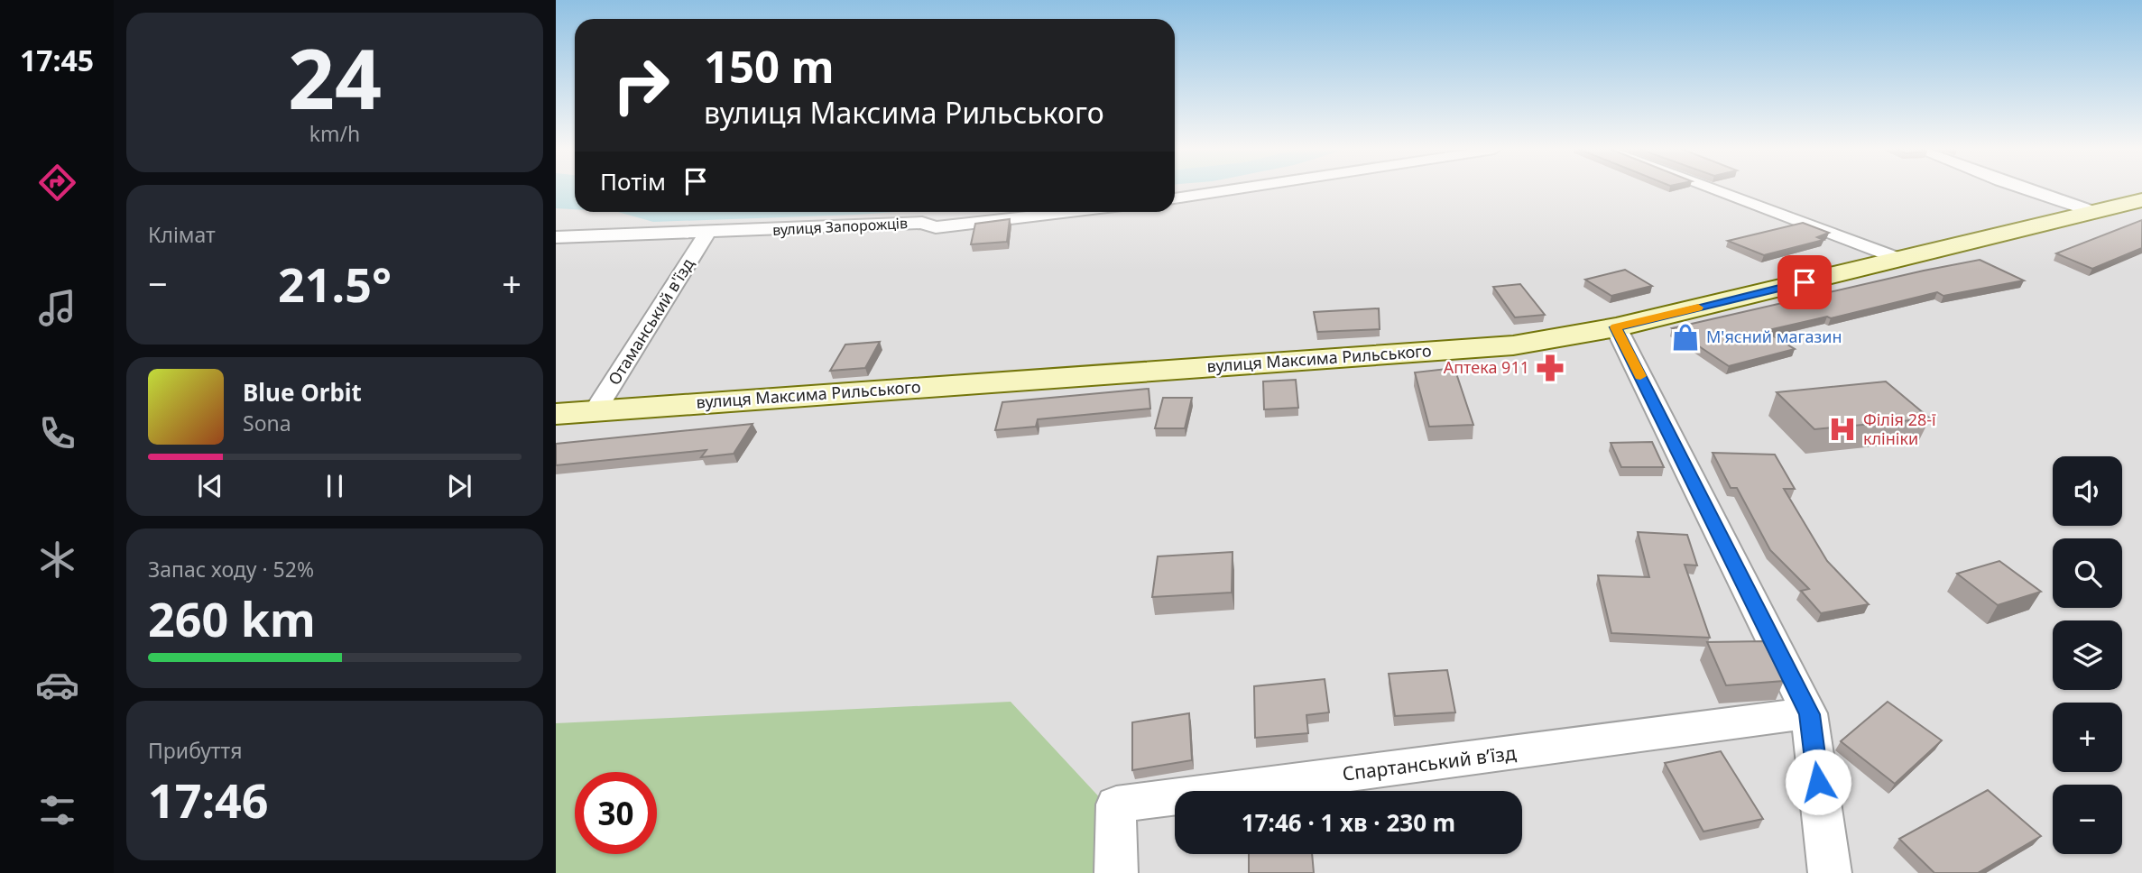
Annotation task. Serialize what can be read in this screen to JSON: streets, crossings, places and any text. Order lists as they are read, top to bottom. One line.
{"streets":{"main road":["вулиця Максима Рильського"],"street":["вулиця Запорожців","Отаманський в'їзд","Спартанський в’їзд"]},"crossings":[["вулиця Запорожців","Отаманський в'їзд"],["Отаманський в'їзд","вулиця Максима Рильського"]],"places":{"shop":["М'ясний магазин"],"pharmacy":["Аптека 911"],"hospital":["Філія 28-ї клініки"]},"page":{"tabs":"17:45","tile":[["24","km/h"],"Клімат",["Запас ходу · 52%","260 km"],["Прибуття","17:46"]],"turn":["150 m","вулиця Максима Рильського"],"then":"Потім","heat":["−","21.5°","+"],"song":["Blue Orbit","Sona"],"map_buttons":["+","−"],"limit":"30","trip":"17:46 · 1 хв · 230 m"}}
